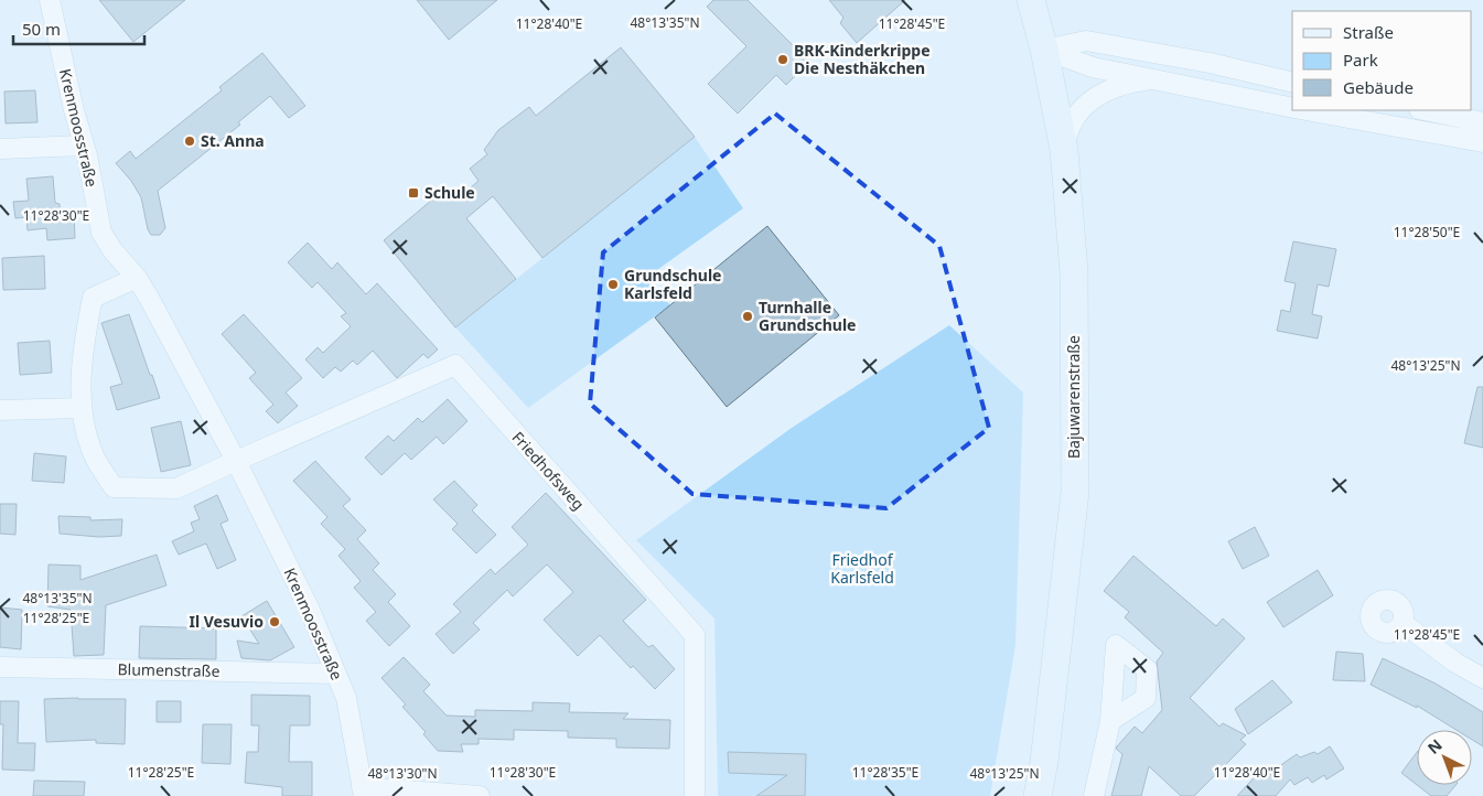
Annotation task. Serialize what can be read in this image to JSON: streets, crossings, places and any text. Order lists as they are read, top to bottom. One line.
{"streets":{"main road":["Bajuwarenstraße"],"street":["Krenmoosstraße","Friedhofsweg","Blumenstraße"]},"crossings":[["Krenmoosstraße","Friedhofsweg"],["Krenmoosstraße","Blumenstraße"]],"parks":["Friedhof Karlsfeld"],"places":{"other":["BRK-Kinderkrippe Die Nesthäkchen","St. Anna","Grundschule Karlsfeld","Turnhalle Grundschule","Il Vesuvio"],"transit":["Schule"]},"legend":["Straße","Park","Gebäude"],"scale_bar":"50 m","north":"top left","coordinates":["48°13'35\"N","11°28'40\"E","11°28'45\"E","11°28'30\"E","11°28'50\"E","48°13'25\"N","11°28'25\"E","11°28'35\"E","48°13'30\"N"]}
